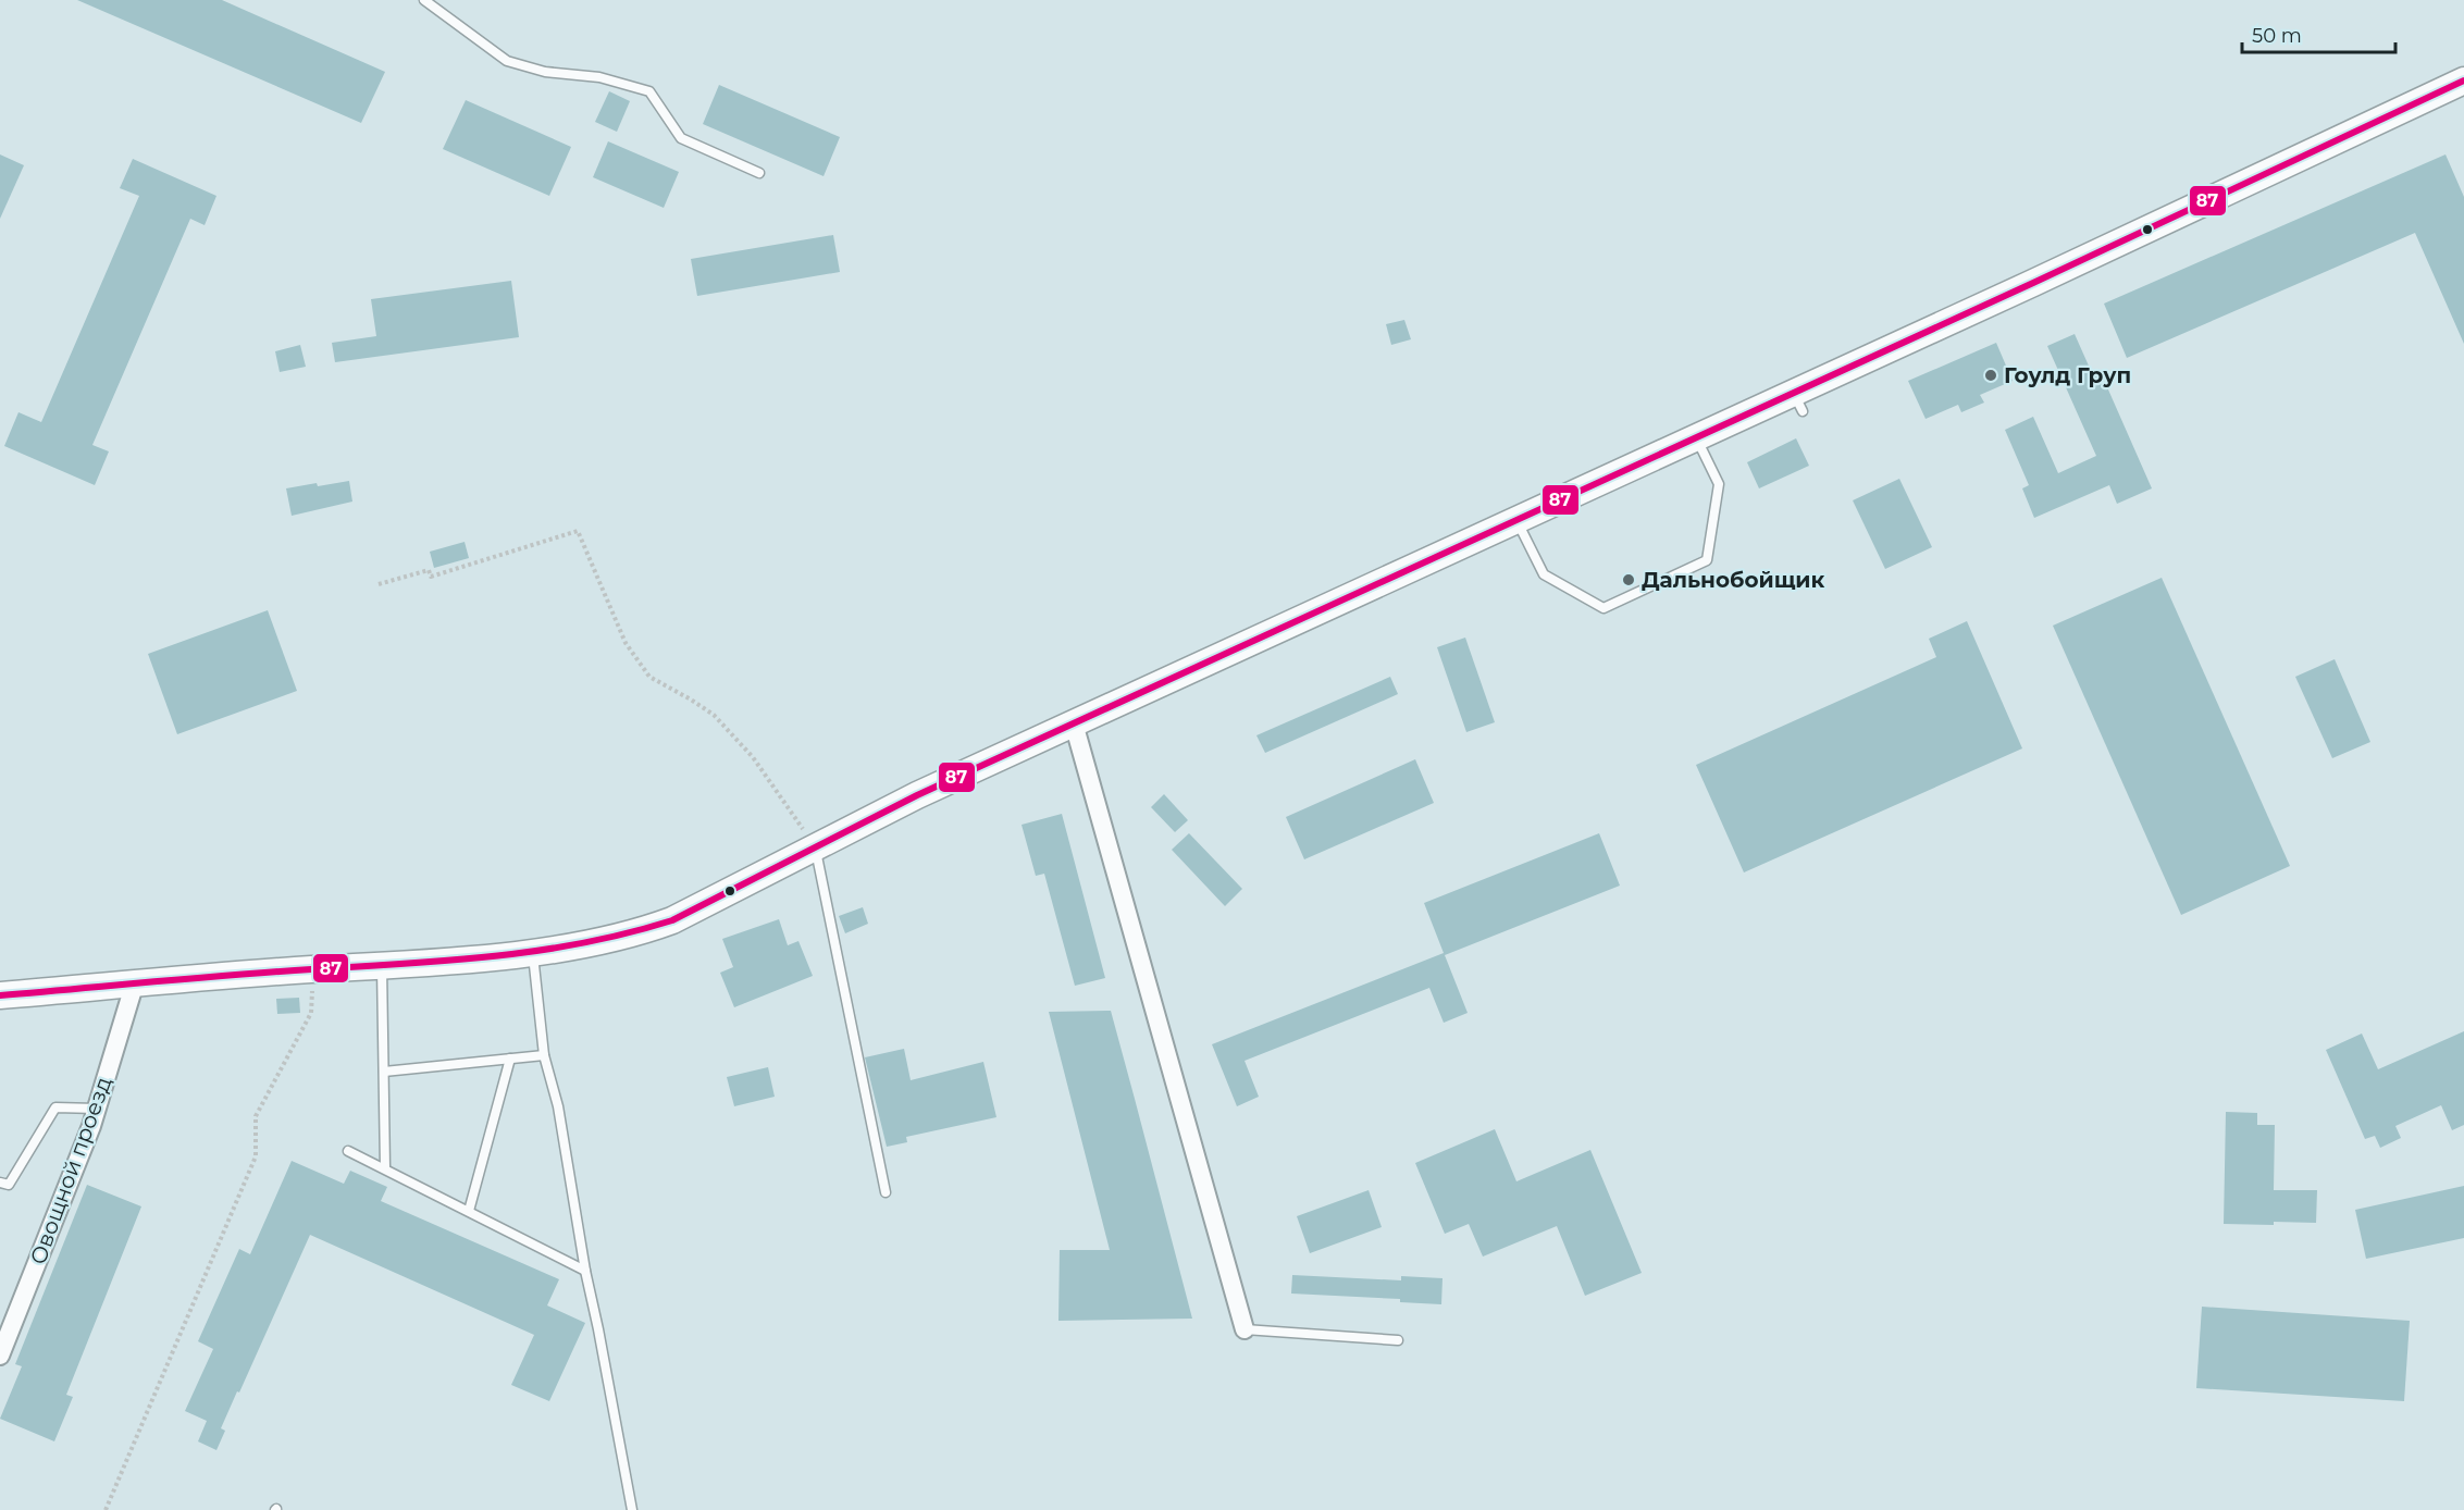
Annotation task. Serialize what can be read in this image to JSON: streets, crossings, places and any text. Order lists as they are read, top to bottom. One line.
{"streets":{"street":["Овощной проезд"]},"places":["Гоулд Груп","Дальнобойщик"],"lines":["transit line 87"],"scale_bar":"50 m"}
